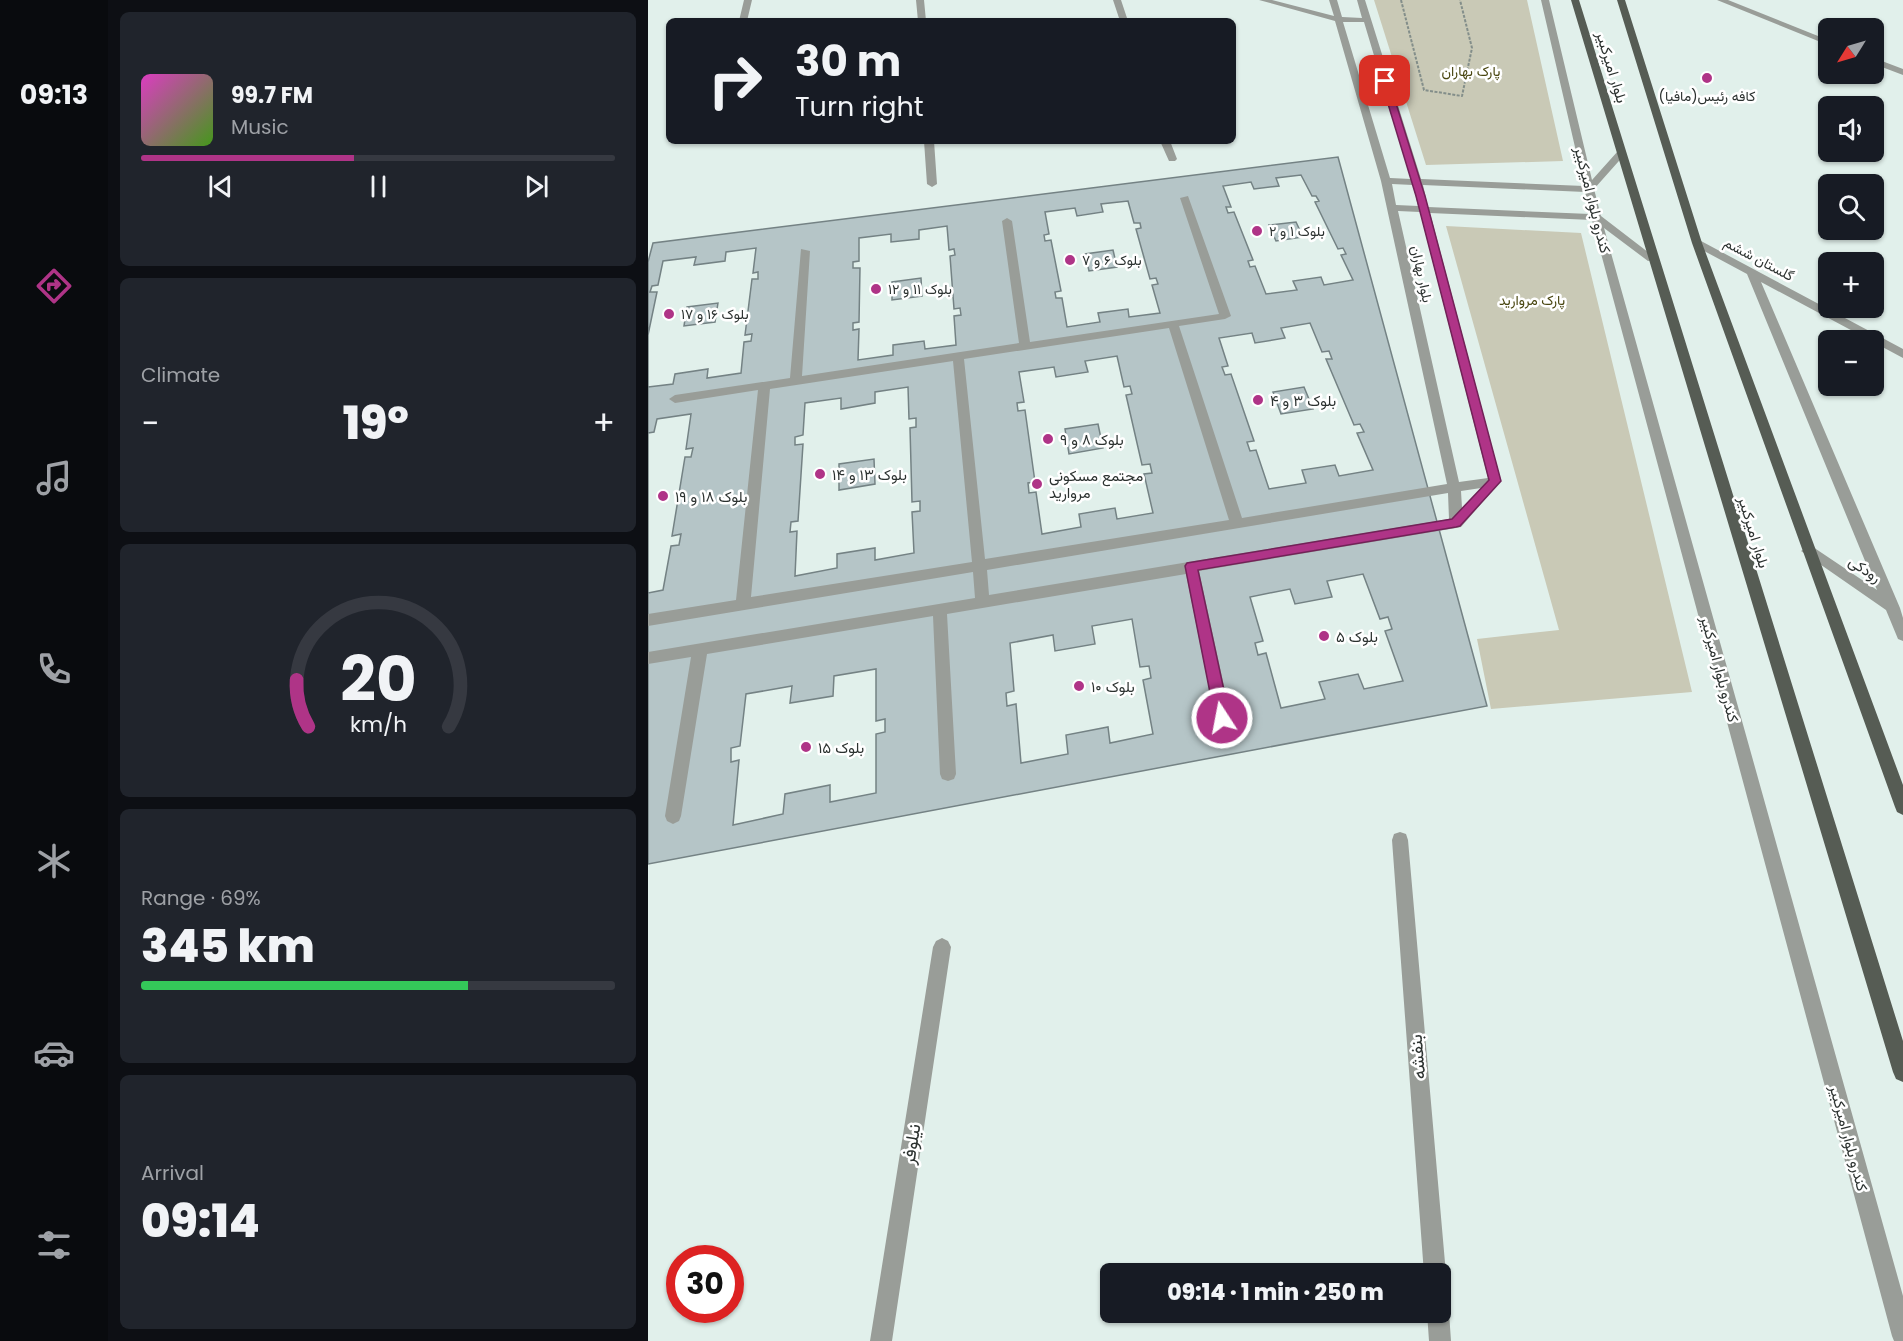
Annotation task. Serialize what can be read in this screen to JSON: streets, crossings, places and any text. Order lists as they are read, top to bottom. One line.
{"streets":{"main road":["بلوار امیرکبیر"],"street":["کندرو بلوار امیرکبیر","گلستان ششم","بلوار بهاران","رودکی","بنفشه","نیلوفر"]},"crossings":[["بلوار امیرکبیر","گلستان ششم"],["بلوار امیرکبیر","رودکی"]],"parks":["پارک بهاران","پارک مروارید"],"places":["کافه رئیس(مافیا)","بلوک ۱ و ۲","بلوک ۶ و ۷","بلوک ۱۱ و ۱۲","بلوک ۱۶ و ۱۷","بلوک ۳ و ۴","بلوک ۸ و ۹","بلوک ۱۳ و ۱۴","مجتمع مسکونی مروارید","بلوک ۱۸ و ۱۹","بلوک ۵","بلوک ۱۰","بلوک ۱۵"],"north":"bottom left","page":{"tabs":"09:13","map_buttons":["+","−"],"turn":["30 m","Turn right"],"song":["99.7 FM","Music"],"tile":["Climate",["Range · 69%","345 km"],["Arrival","09:14"]],"heat":["−","19°","+"],"limit":"30","trip":"09:14 · 1 min · 250 m","gauge":["20","km/h"]}}
